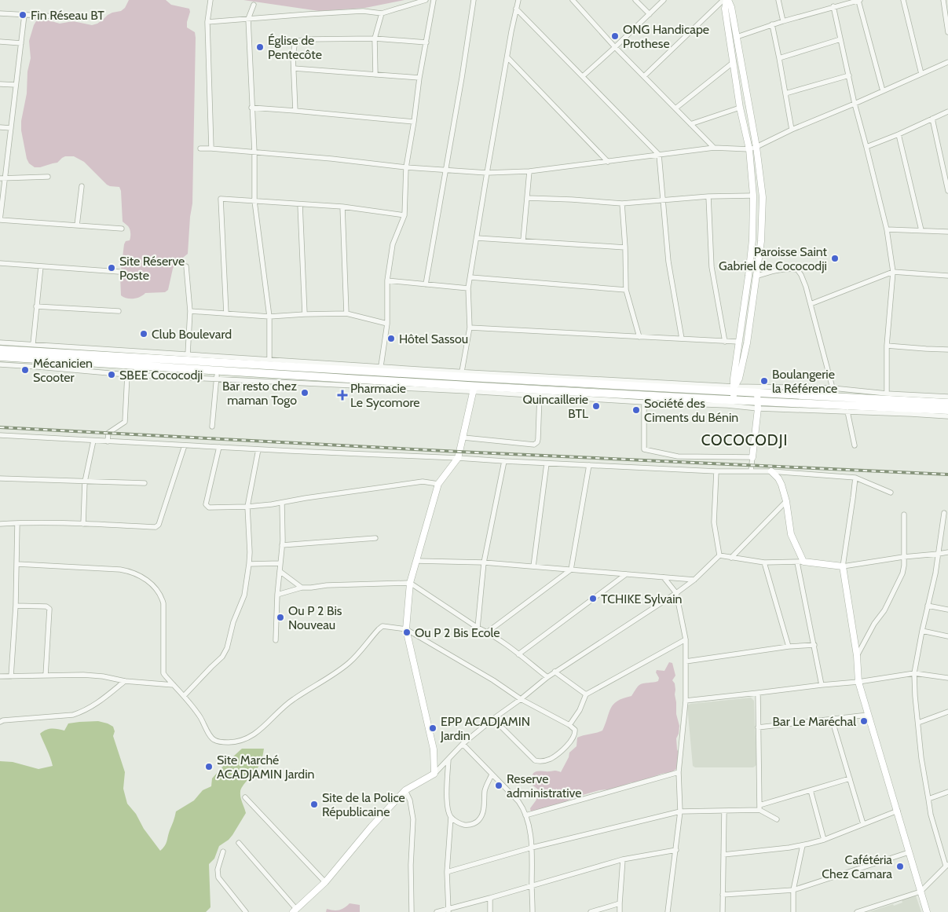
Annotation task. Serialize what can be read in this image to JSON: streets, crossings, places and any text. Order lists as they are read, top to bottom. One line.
{"districts":["COCOCODJI"],"places":{"other":["Fin Réseau BT","ONG Handicape Prothese","Église de Pentecôte","Paroisse Saint Gabriel de Cococodji","Site Réserve Poste","Club Boulevard","Hôtel Sassou","Mécanicien Scooter","SBEE Cococodji","Boulangerie la Référence","Bar resto chez maman Togo","Quincaillerie BTL","Société des Ciments du Bénin","TCHIKE Sylvain","Ou P 2 Bis Nouveau","Ou P 2 Bis Ecole","Bar Le Maréchal","EPP ACADJAMIN Jardin","Site Marché ACADJAMIN Jardin","Reserve administrative","Site de la Police Républicaine","Cafétéria Chez Camara"],"health":["Pharmacie Le Sycomore"]}}
